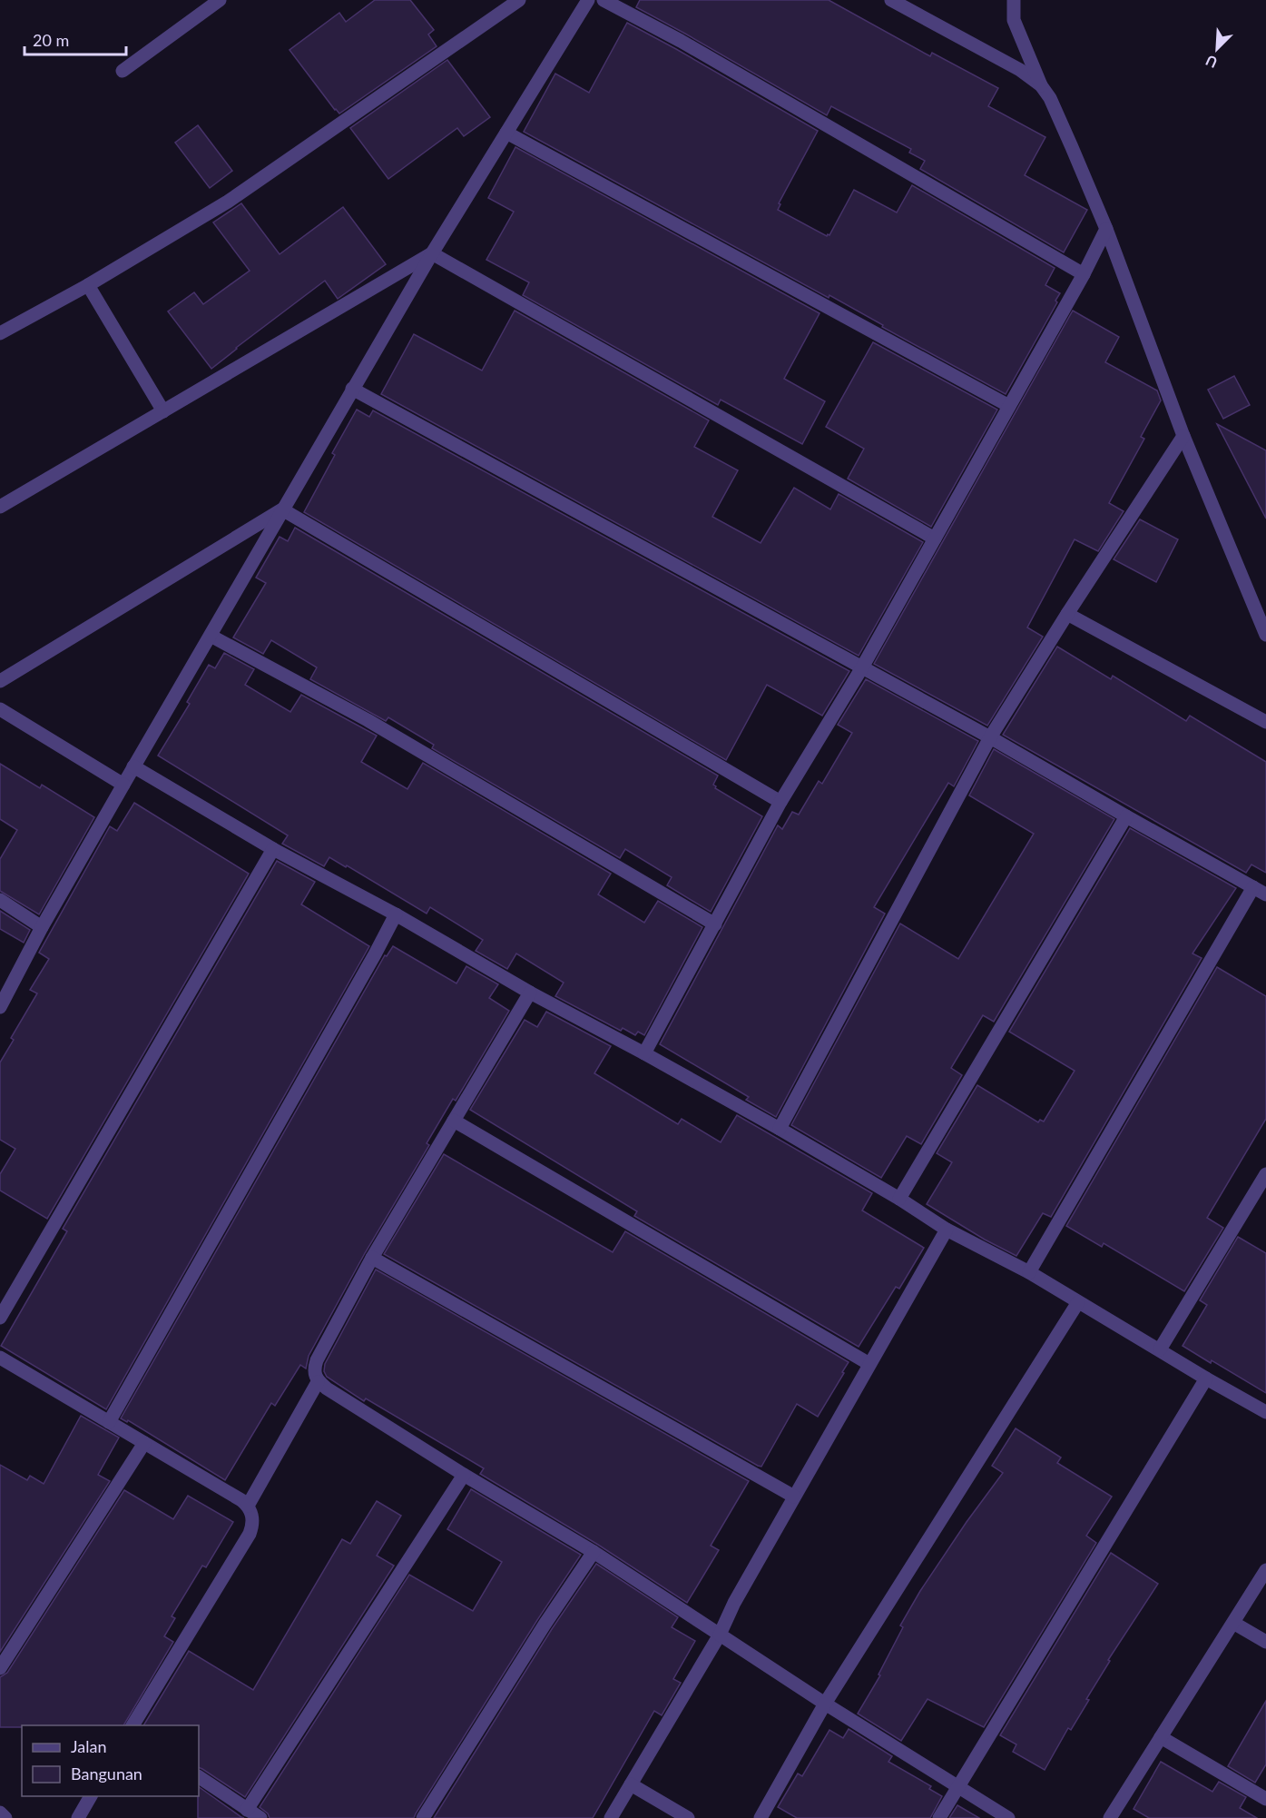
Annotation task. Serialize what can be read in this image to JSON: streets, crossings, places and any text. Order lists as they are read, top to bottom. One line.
{"legend":["Jalan","Bangunan"],"scale_bar":"20 m","north":"bottom left"}
